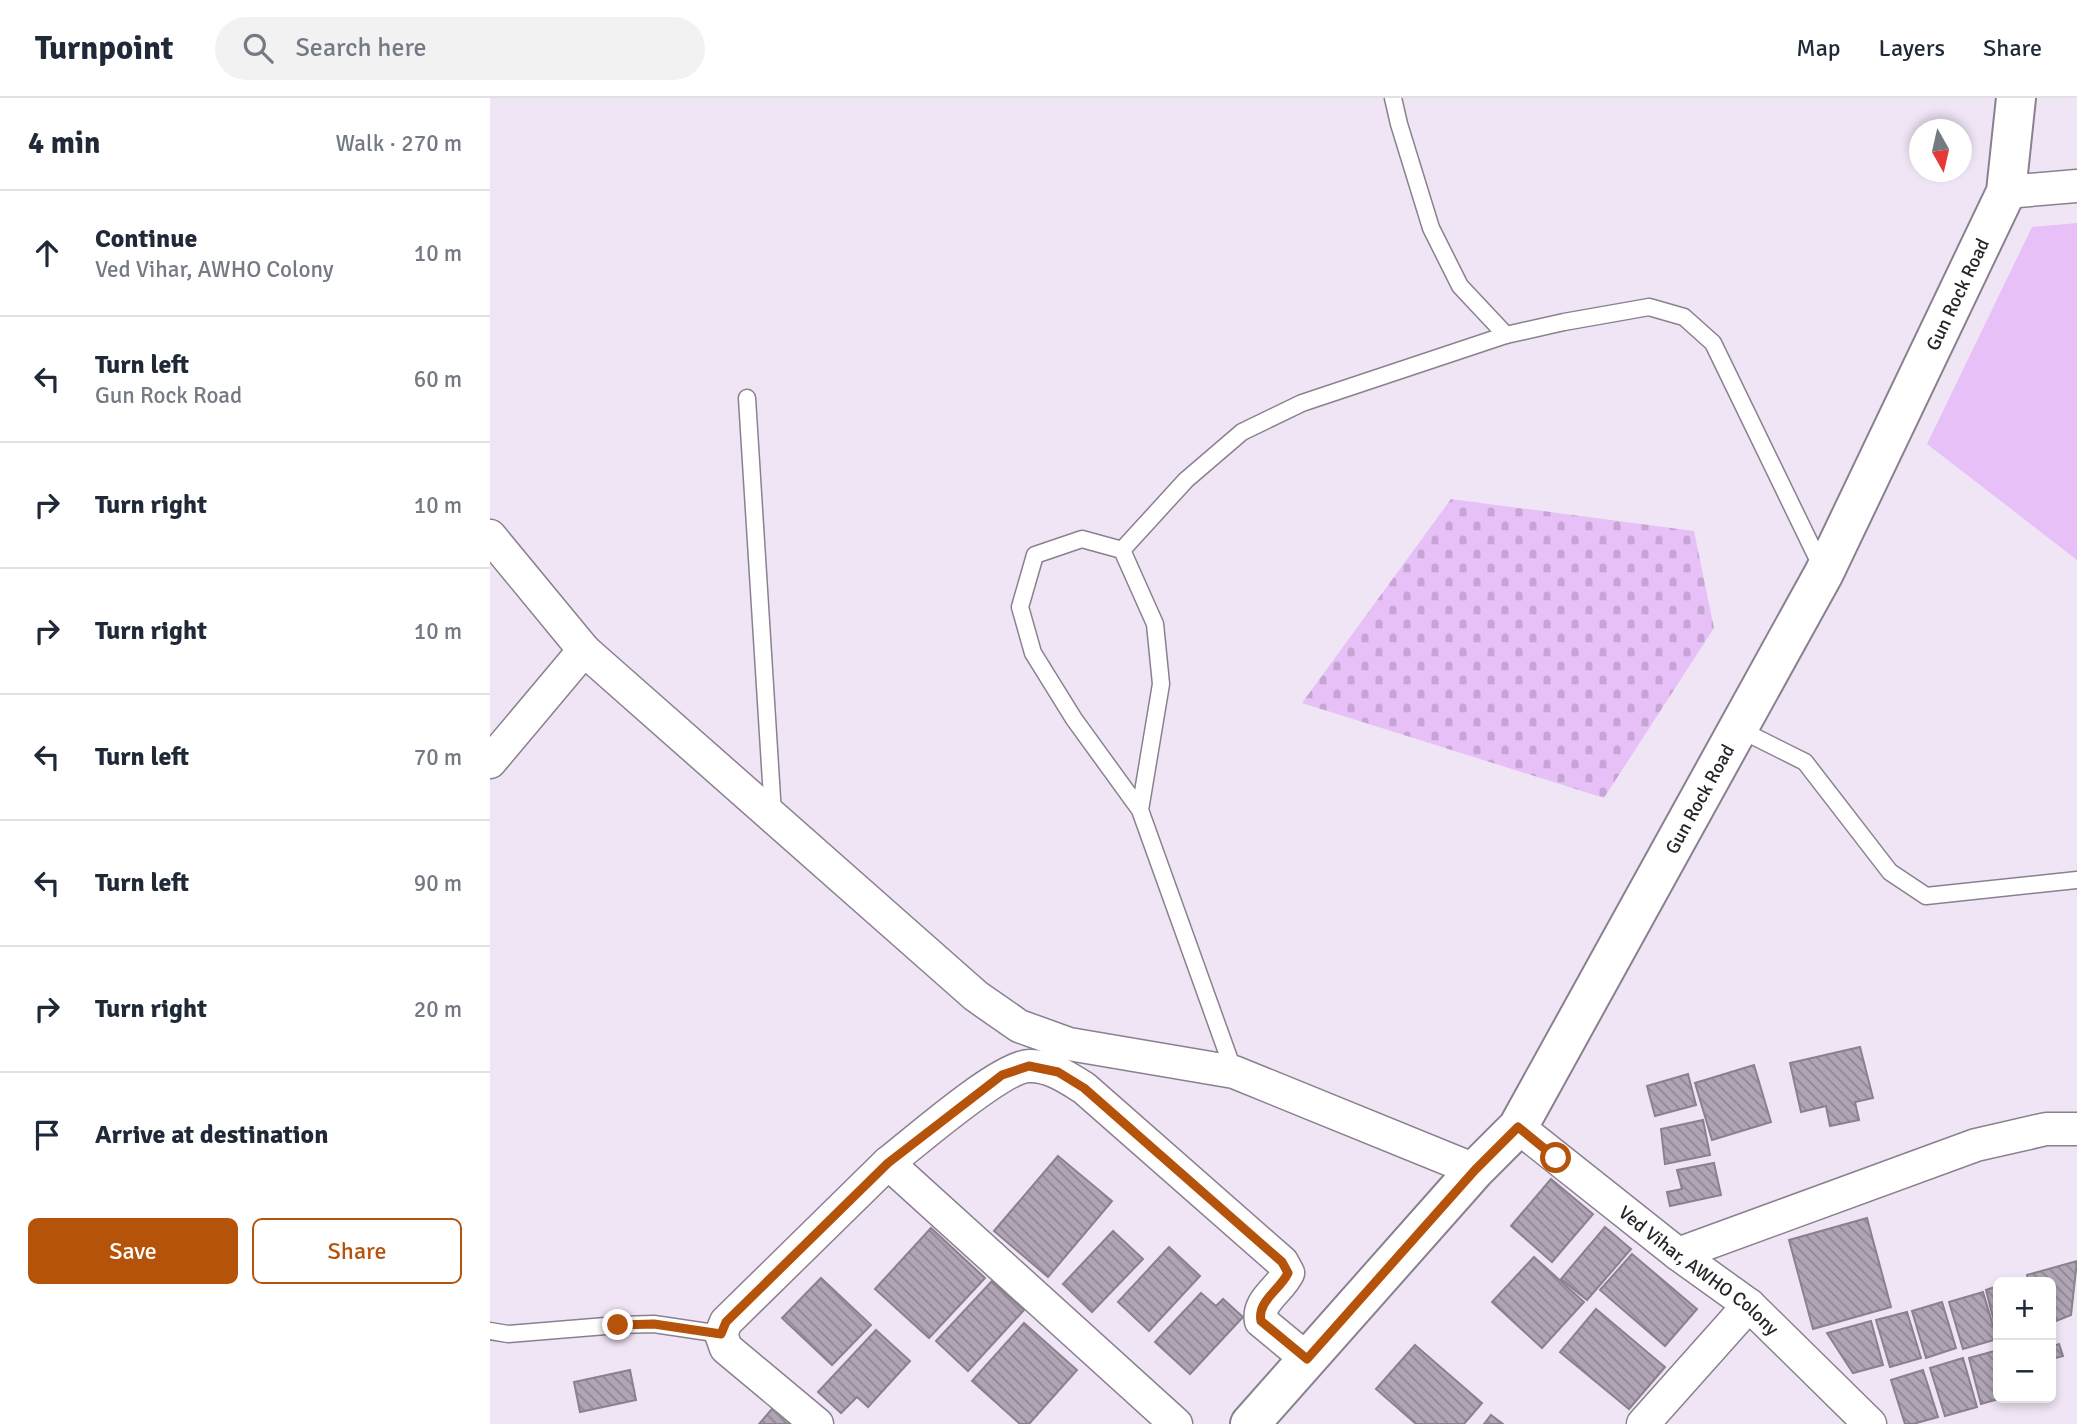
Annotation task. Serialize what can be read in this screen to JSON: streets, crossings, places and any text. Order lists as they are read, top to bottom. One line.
{"streets":{"main road":["Gun Rock Road"],"street":["Ved Vihar, AWHO Colony"]},"crossings":[["Gun Rock Road","Ved Vihar, AWHO Colony"]],"north":"bottom","page":{"header":"Turnpoint","search":"Search here","nav":["Map","Layers","Share"],"heading":["4 min","Walk · 270 m"],"list":[["Continue","Ved Vihar, AWHO Colony","10 m"],["Turn left","Gun Rock Road","60 m"],["Turn right","10 m"],["Turn right","10 m"],["Turn left","70 m"],["Turn left","90 m"],["Turn right","20 m"],"Arrive at destination"],"buttons":["Save","Share"],"map_buttons":["+","−"]}}
